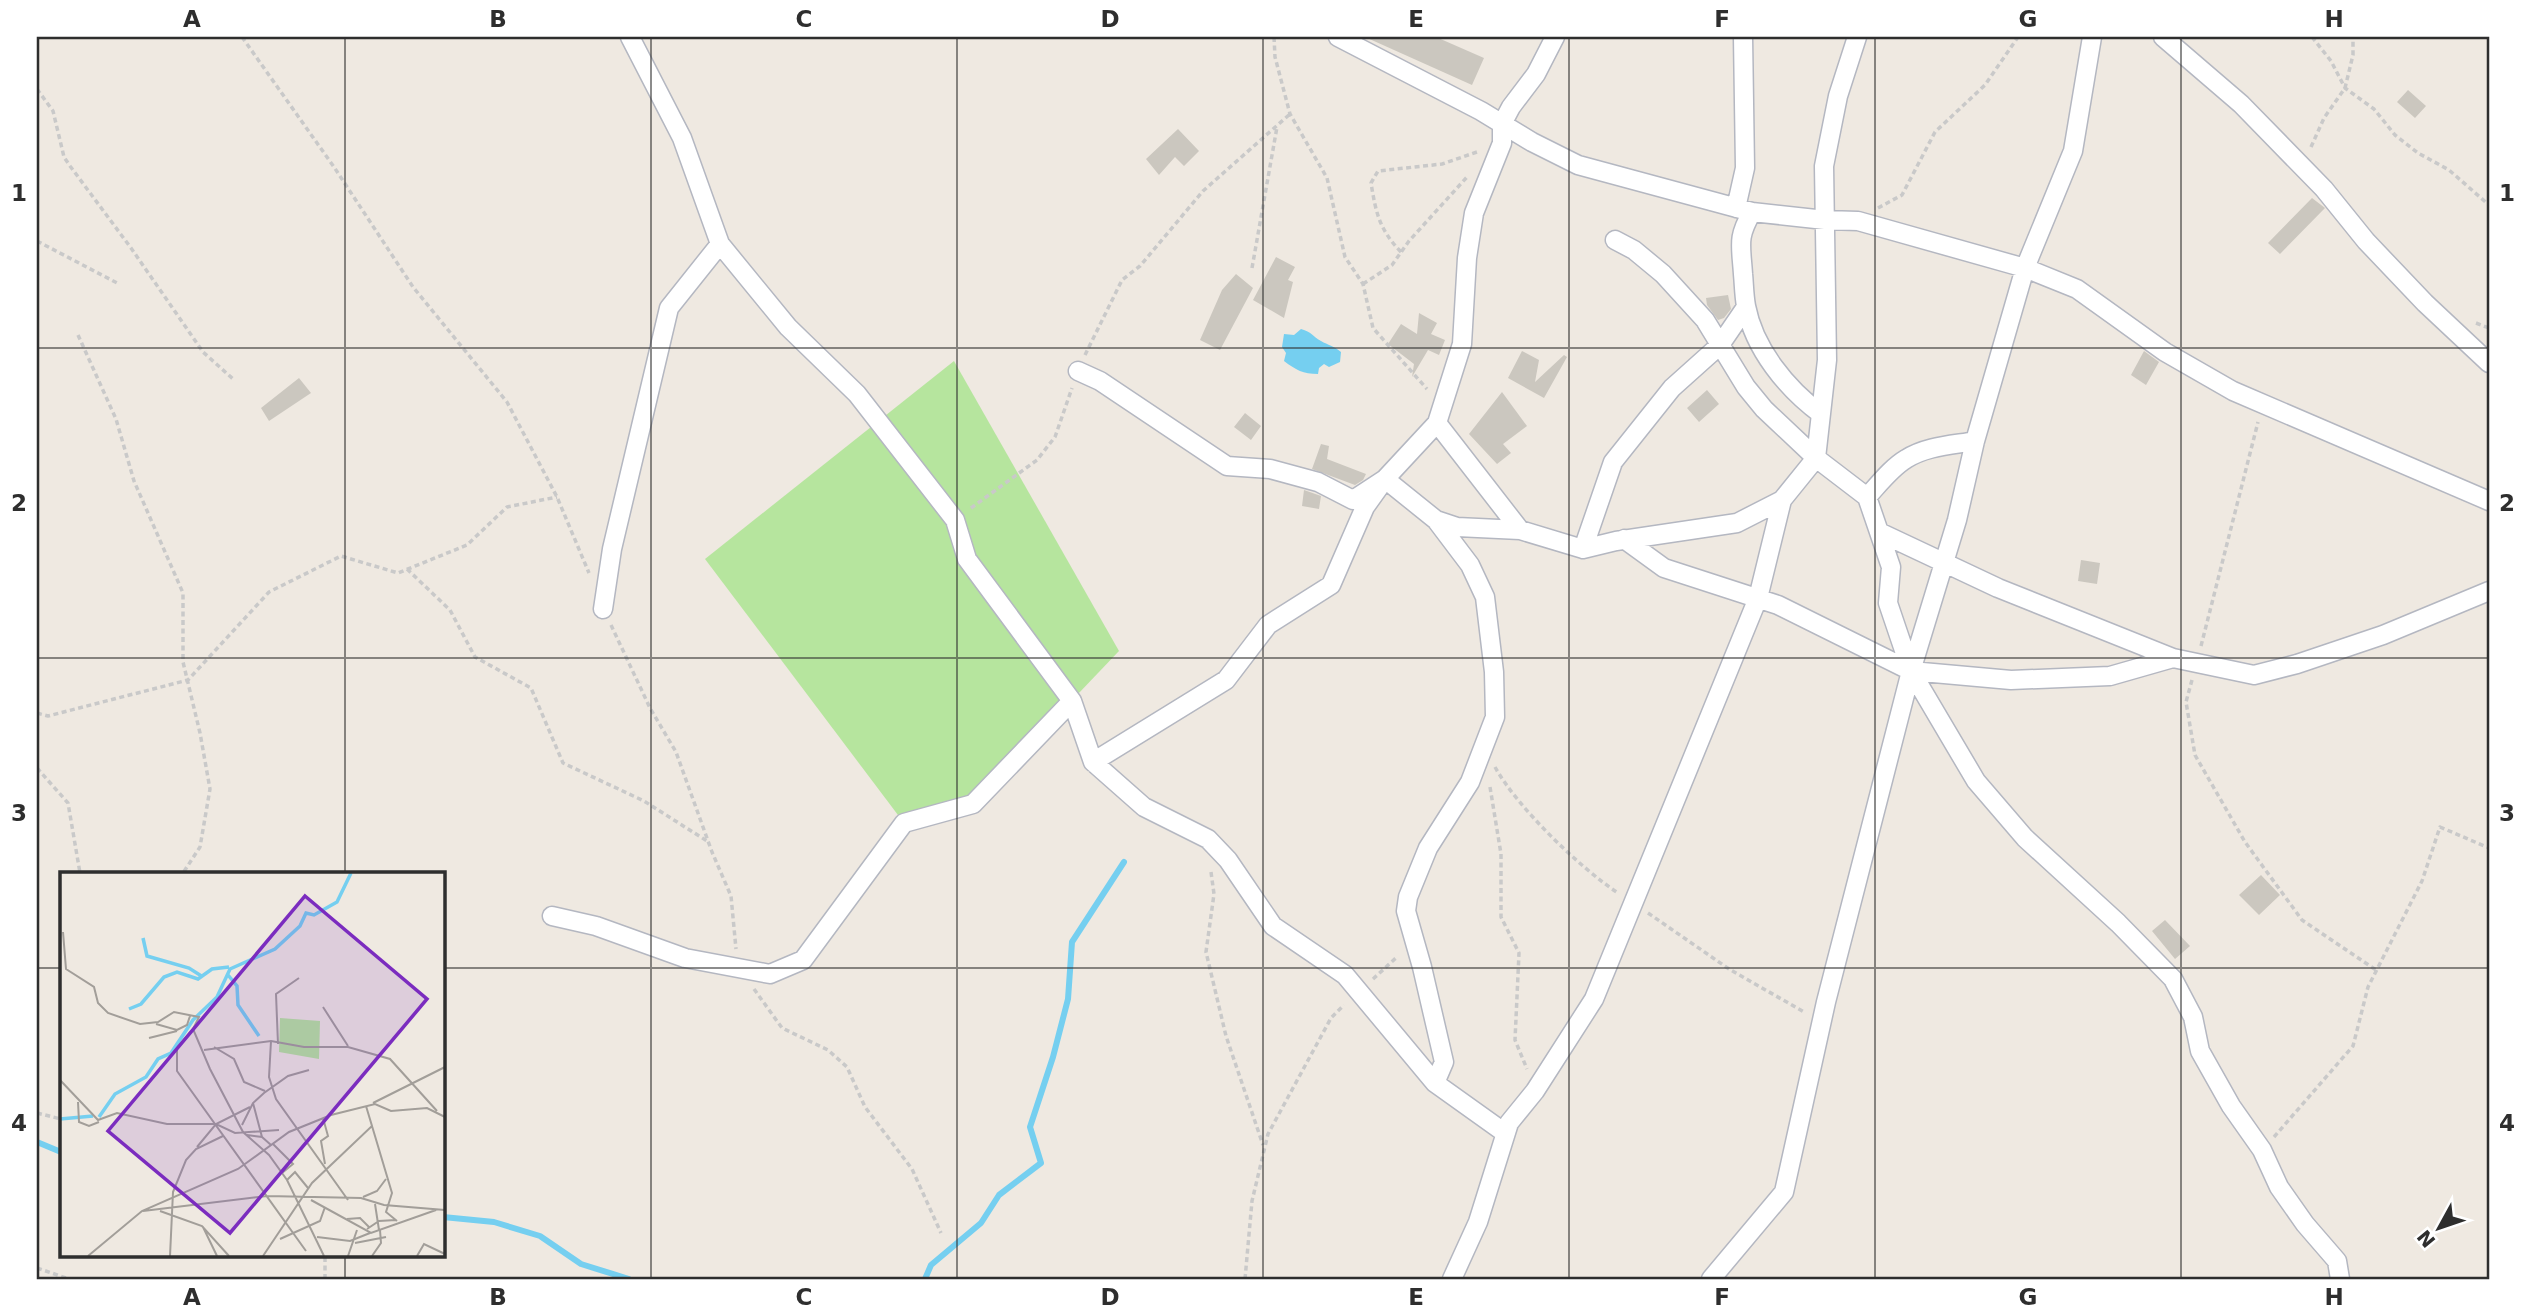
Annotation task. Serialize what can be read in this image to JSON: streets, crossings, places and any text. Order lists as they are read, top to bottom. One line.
{"north":"bottom left","grid":{"columns":["A","B","C","D","E","F","G","H"],"rows":["1","2","3","4"]}}
